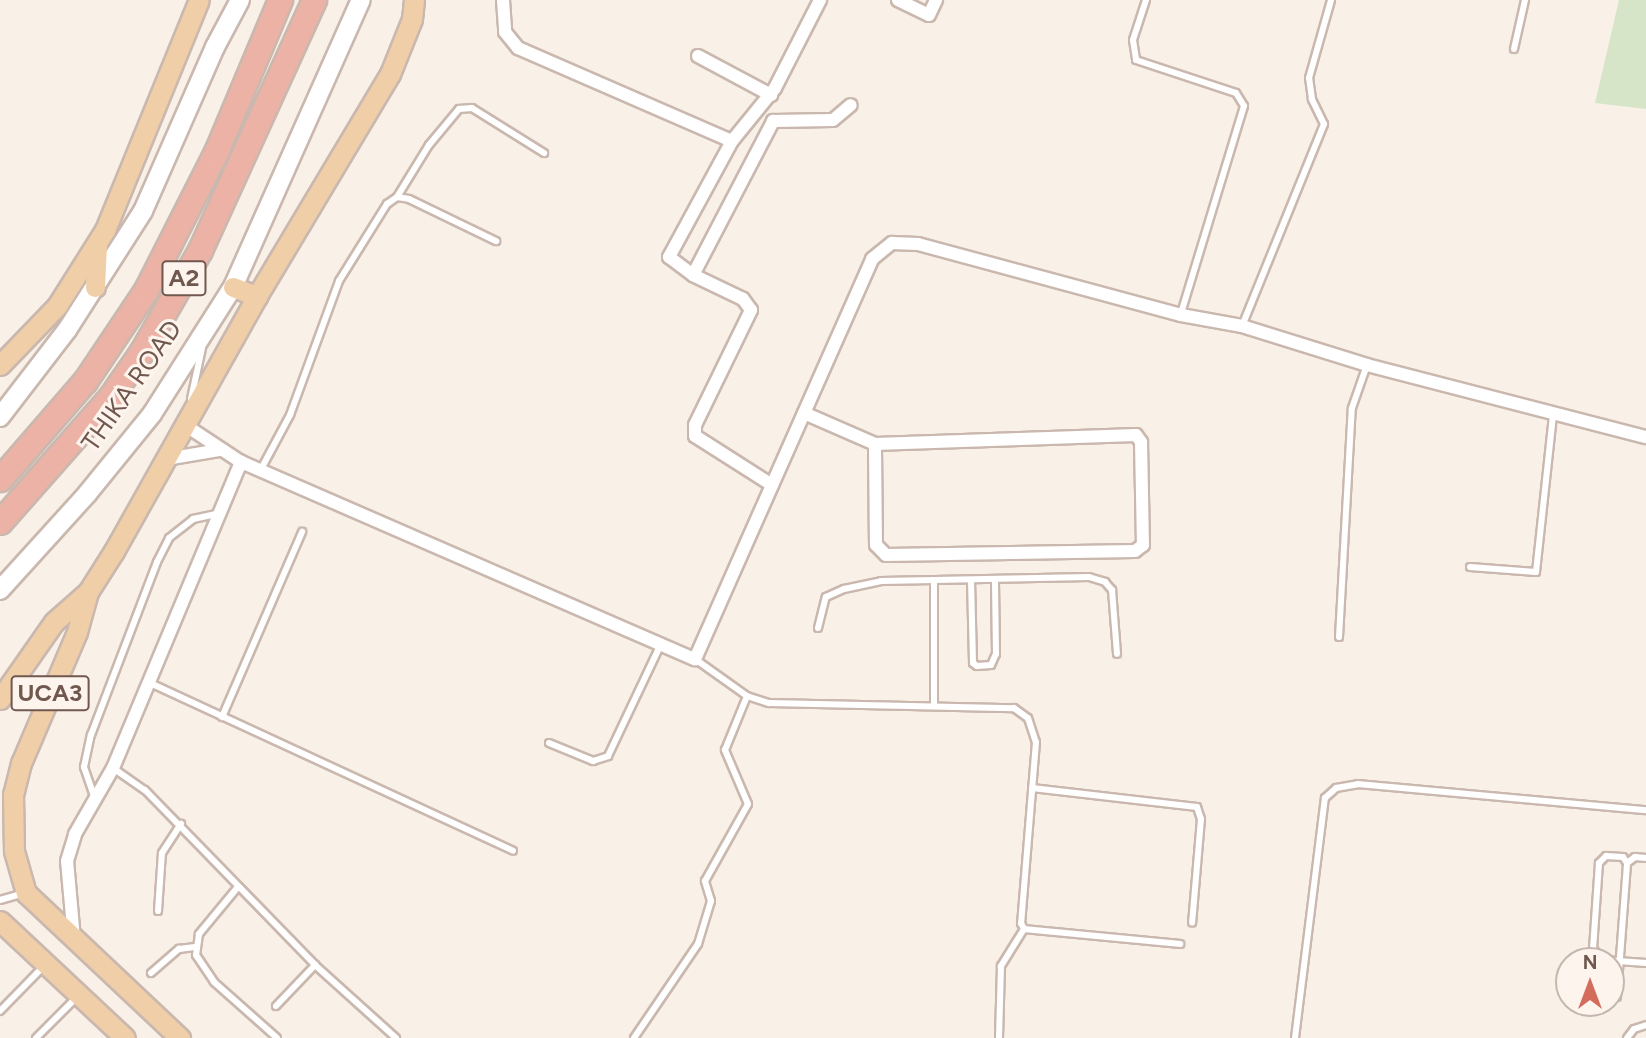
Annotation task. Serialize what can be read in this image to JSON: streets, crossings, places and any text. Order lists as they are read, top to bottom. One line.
{"streets":{"highway":["A2","THIKA ROAD"],"main road":["UCA3"]},"north":"top"}
